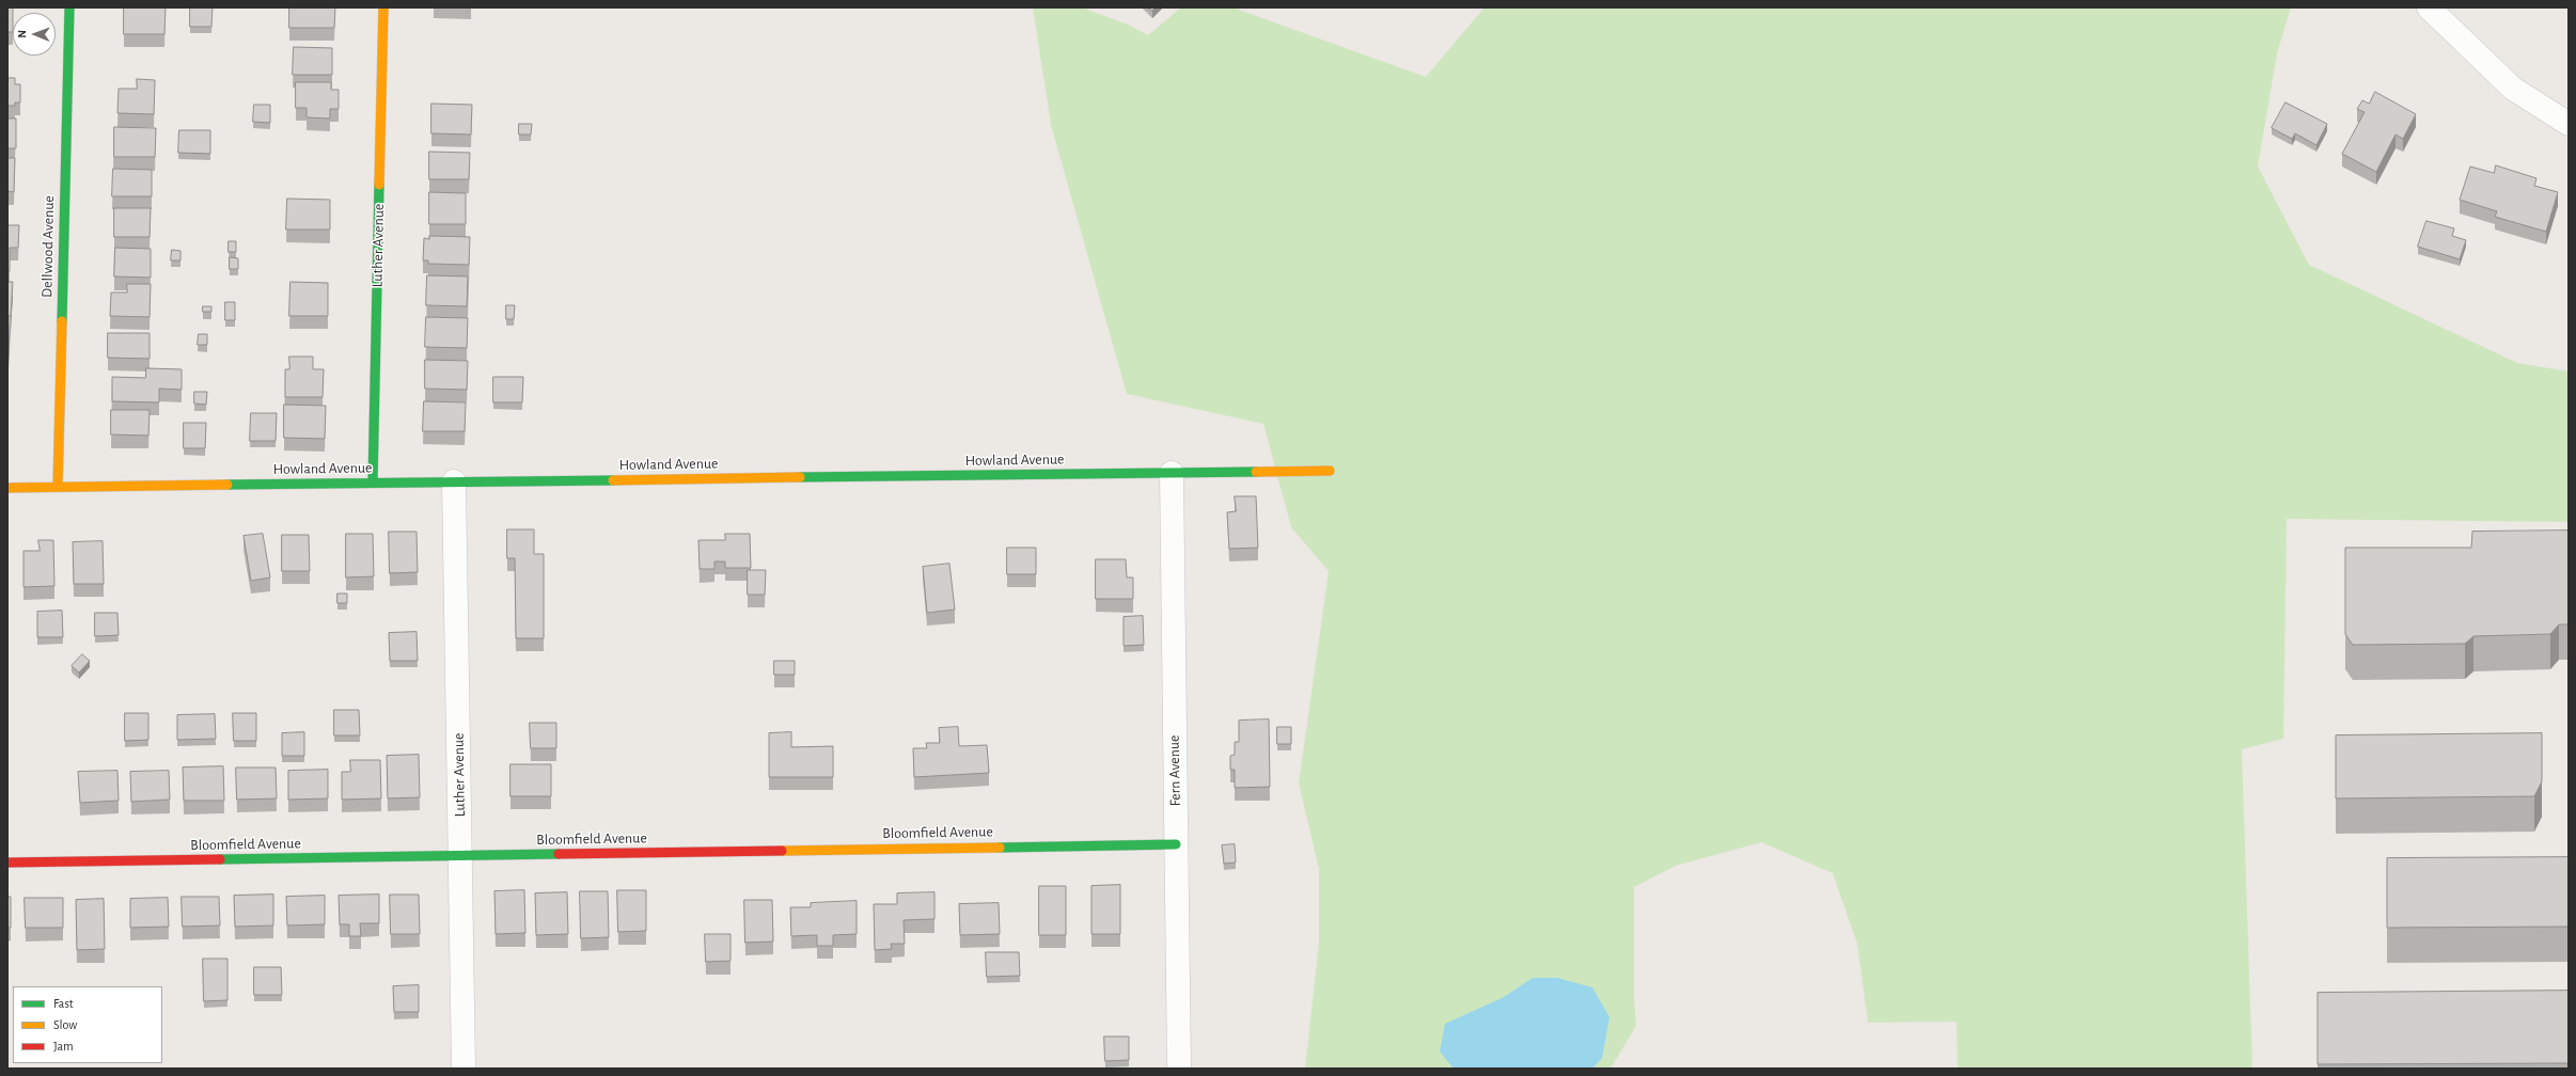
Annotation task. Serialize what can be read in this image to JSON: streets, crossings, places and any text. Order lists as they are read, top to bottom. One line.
{"streets":{"street":["Luther Avenue","Dellwood Avenue","Howland Avenue","Fern Avenue","Bloomfield Avenue"]},"crossings":[["Luther Avenue","Howland Avenue"],["Luther Avenue","Bloomfield Avenue"],["Dellwood Avenue","Howland Avenue"],["Howland Avenue","Fern Avenue"],["Fern Avenue","Bloomfield Avenue"]],"legend":["Fast","Slow","Jam"],"north":"left"}
